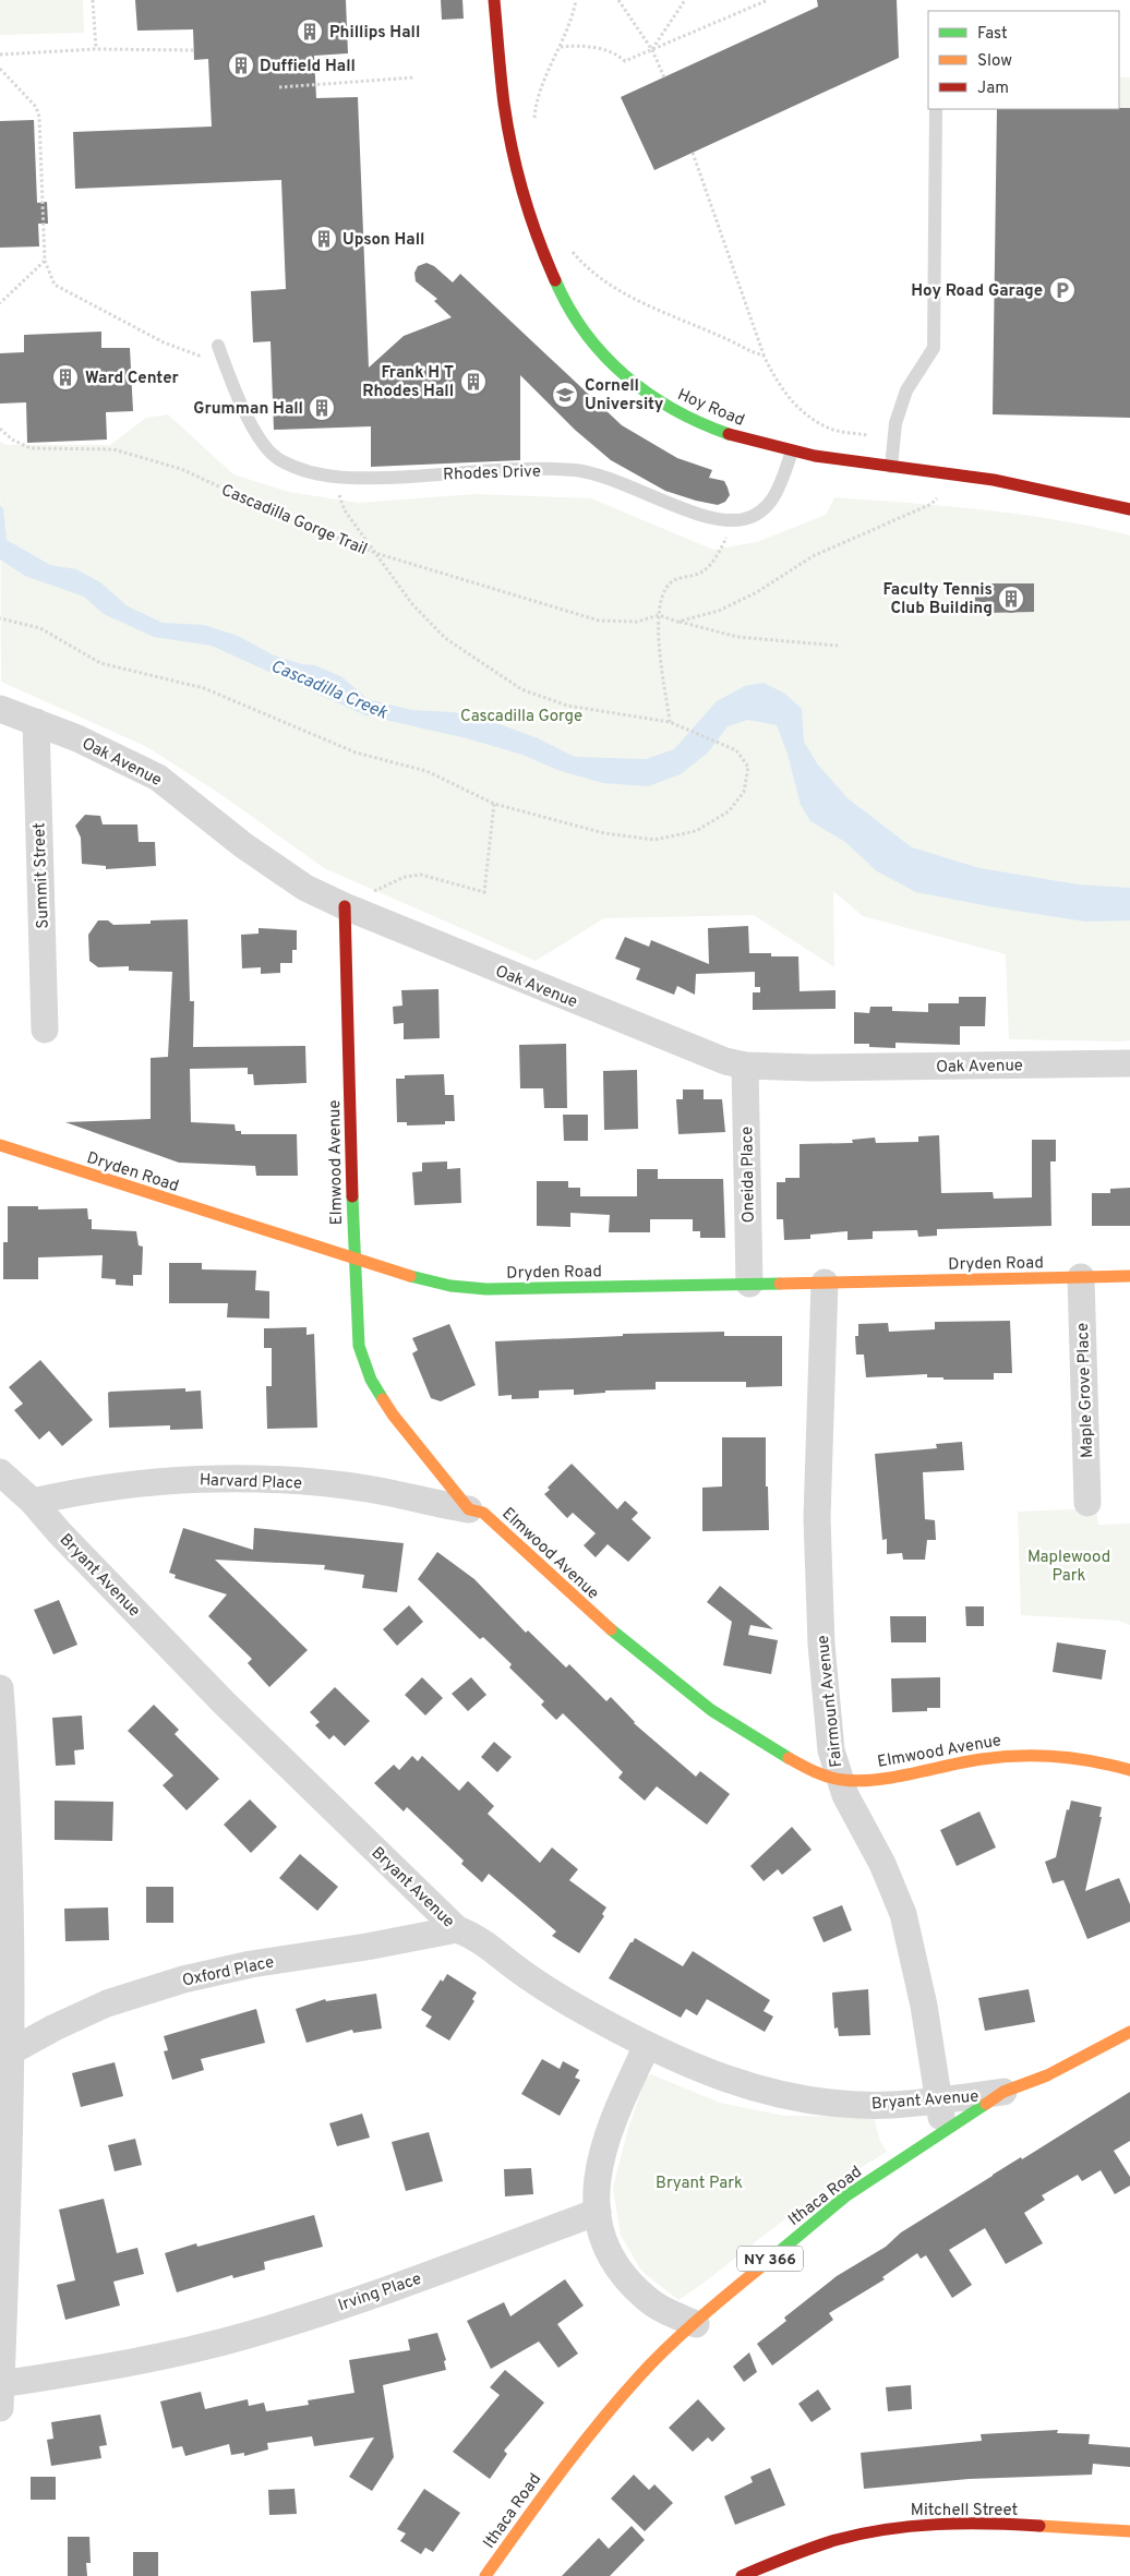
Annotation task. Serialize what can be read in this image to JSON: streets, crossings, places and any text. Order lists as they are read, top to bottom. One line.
{"streets":{"street":["Hoy Road","Oak Avenue","Summit Street","Elmwood Avenue","Dryden Road","Oneida Place","Maple Grove Place","Harvard Place","Bryant Avenue","Fairmount Avenue","Oxford Place","Ithaca Road","NY 366","Irving Place","Mitchell Street"],"lane":["Rhodes Drive"],"path":["Cascadilla Gorge Trail"]},"crossings":[["Oak Avenue","Summit Street"],["Oak Avenue","Elmwood Avenue"],["Oak Avenue","Oneida Place"],["Elmwood Avenue","Dryden Road"],["Elmwood Avenue","Harvard Place"],["Elmwood Avenue","Fairmount Avenue"],["Dryden Road","Oneida Place"],["Dryden Road","Maple Grove Place"],["Dryden Road","Fairmount Avenue"],["Harvard Place","Bryant Avenue"],["Bryant Avenue","Fairmount Avenue"],["Bryant Avenue","Oxford Place"],["Bryant Avenue","Ithaca Road"],["Fairmount Avenue","Ithaca Road"]],"water":["Cascadilla Creek"],"parks":["Cascadilla Gorge","Maplewood Park","Bryant Park"],"places":{"building":["Phillips Hall","Duffield Hall","Upson Hall","Ward Center","Frank H T Rhodes Hall","Grumman Hall","Faculty Tennis Club Building"],"parking":["Hoy Road Garage"],"school or university":["Cornell University"]},"legend":["Fast","Slow","Jam"]}
